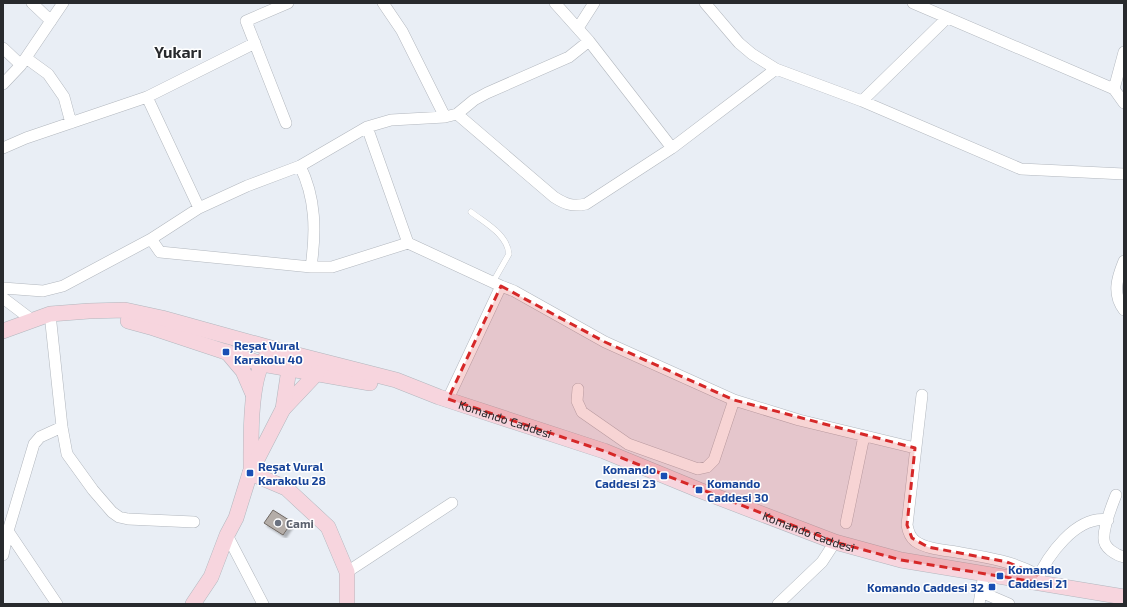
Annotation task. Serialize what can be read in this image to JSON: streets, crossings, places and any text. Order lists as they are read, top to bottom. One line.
{"streets":{"street":["Komando Caddesi"]},"districts":["Yukarı"],"places":{"transit":["Reşat Vural Karakolu 40","Reşat Vural Karakolu 28","Komando Caddesi 23","Komando Caddesi 30","Komando Caddesi 21","Komando Caddesi 32"],"other":["Cami"]}}
